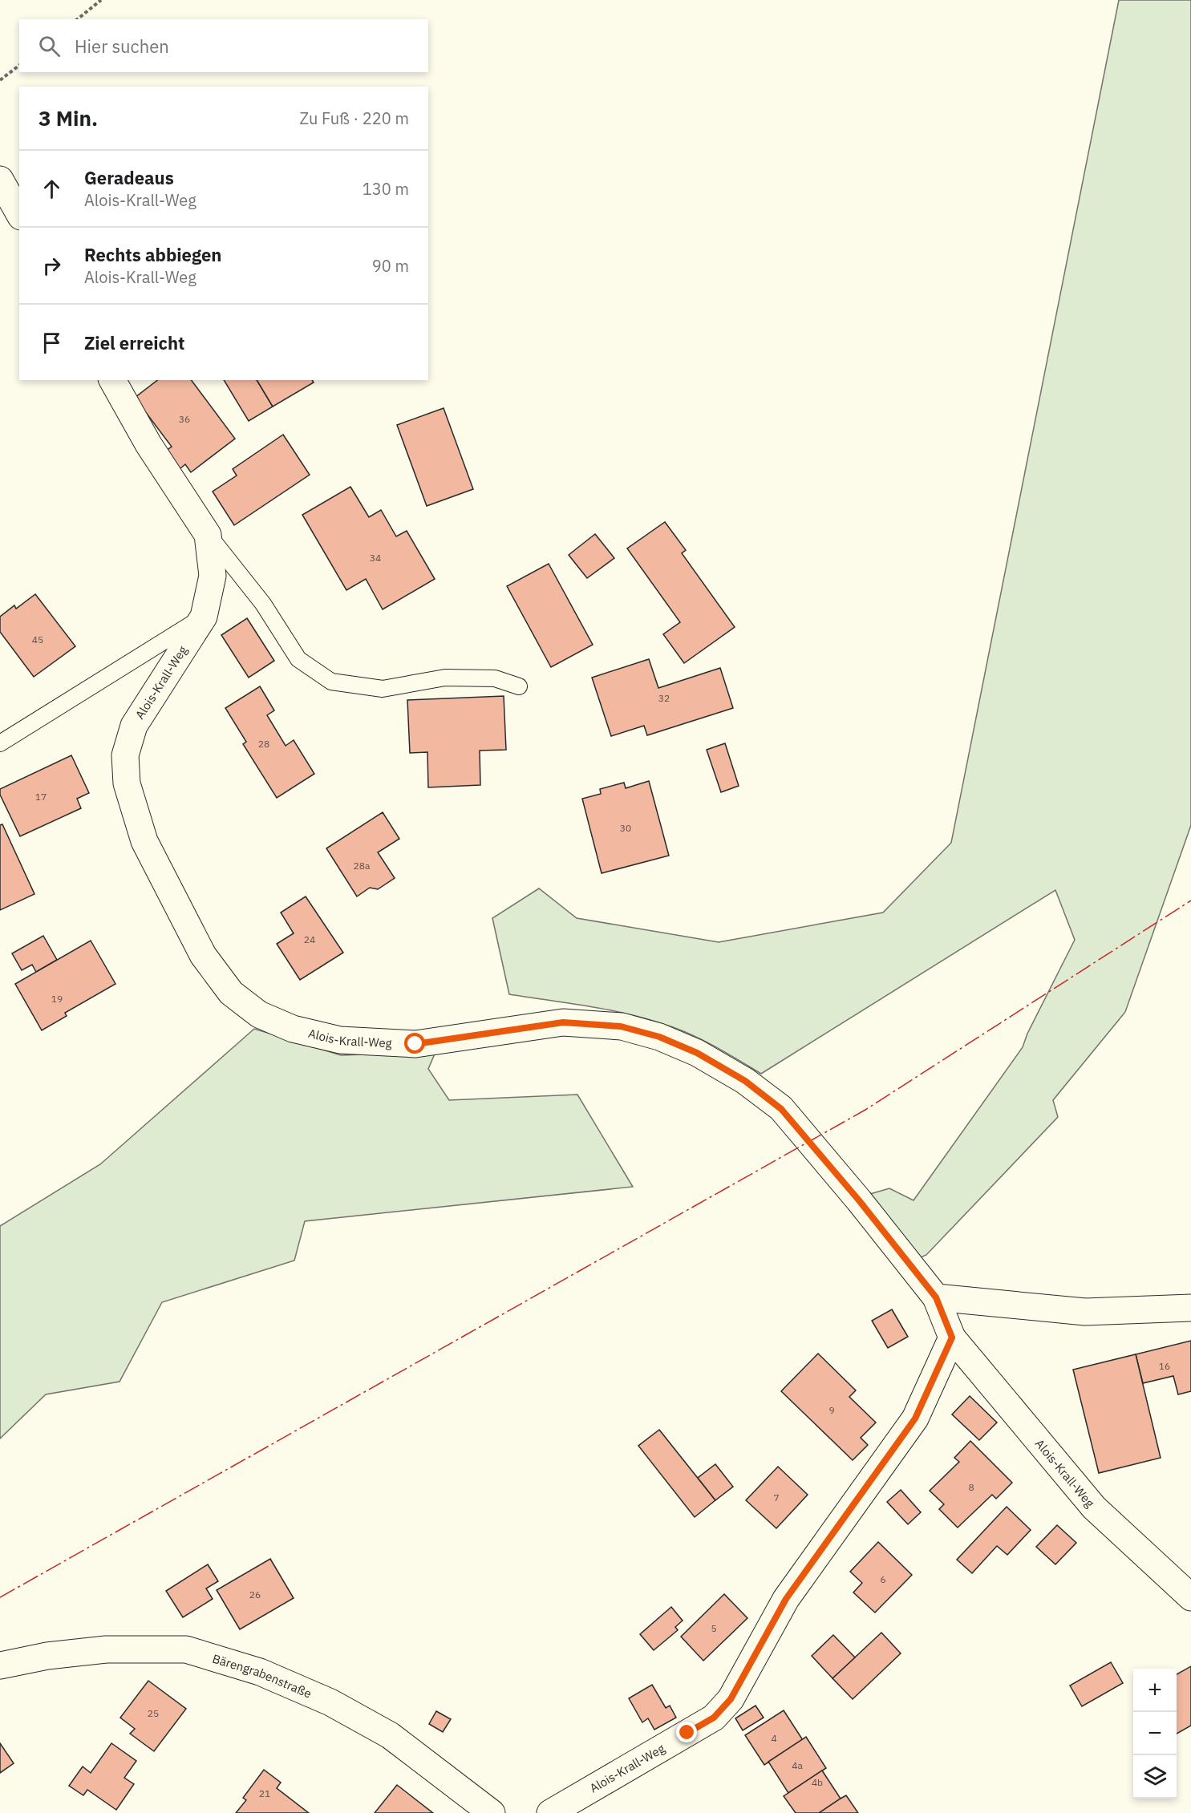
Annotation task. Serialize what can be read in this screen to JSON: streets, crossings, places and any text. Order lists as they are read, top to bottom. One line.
{"streets":{"street":["Alois-Krall-Weg","Bärengrabenstraße"]},"house_numbers":["36","34","45","32","28","17","30","28a","24","19","16","9","8","7","6","26","5","25","4","4a","4b","21"],"page":{"search":"Hier suchen","heading":["3 Min.","Zu Fuß · 220 m"],"list":[["Geradeaus","Alois-Krall-Weg","130 m"],["Rechts abbiegen","Alois-Krall-Weg","90 m"],"Ziel erreicht"],"map_buttons":["+","−"]}}
